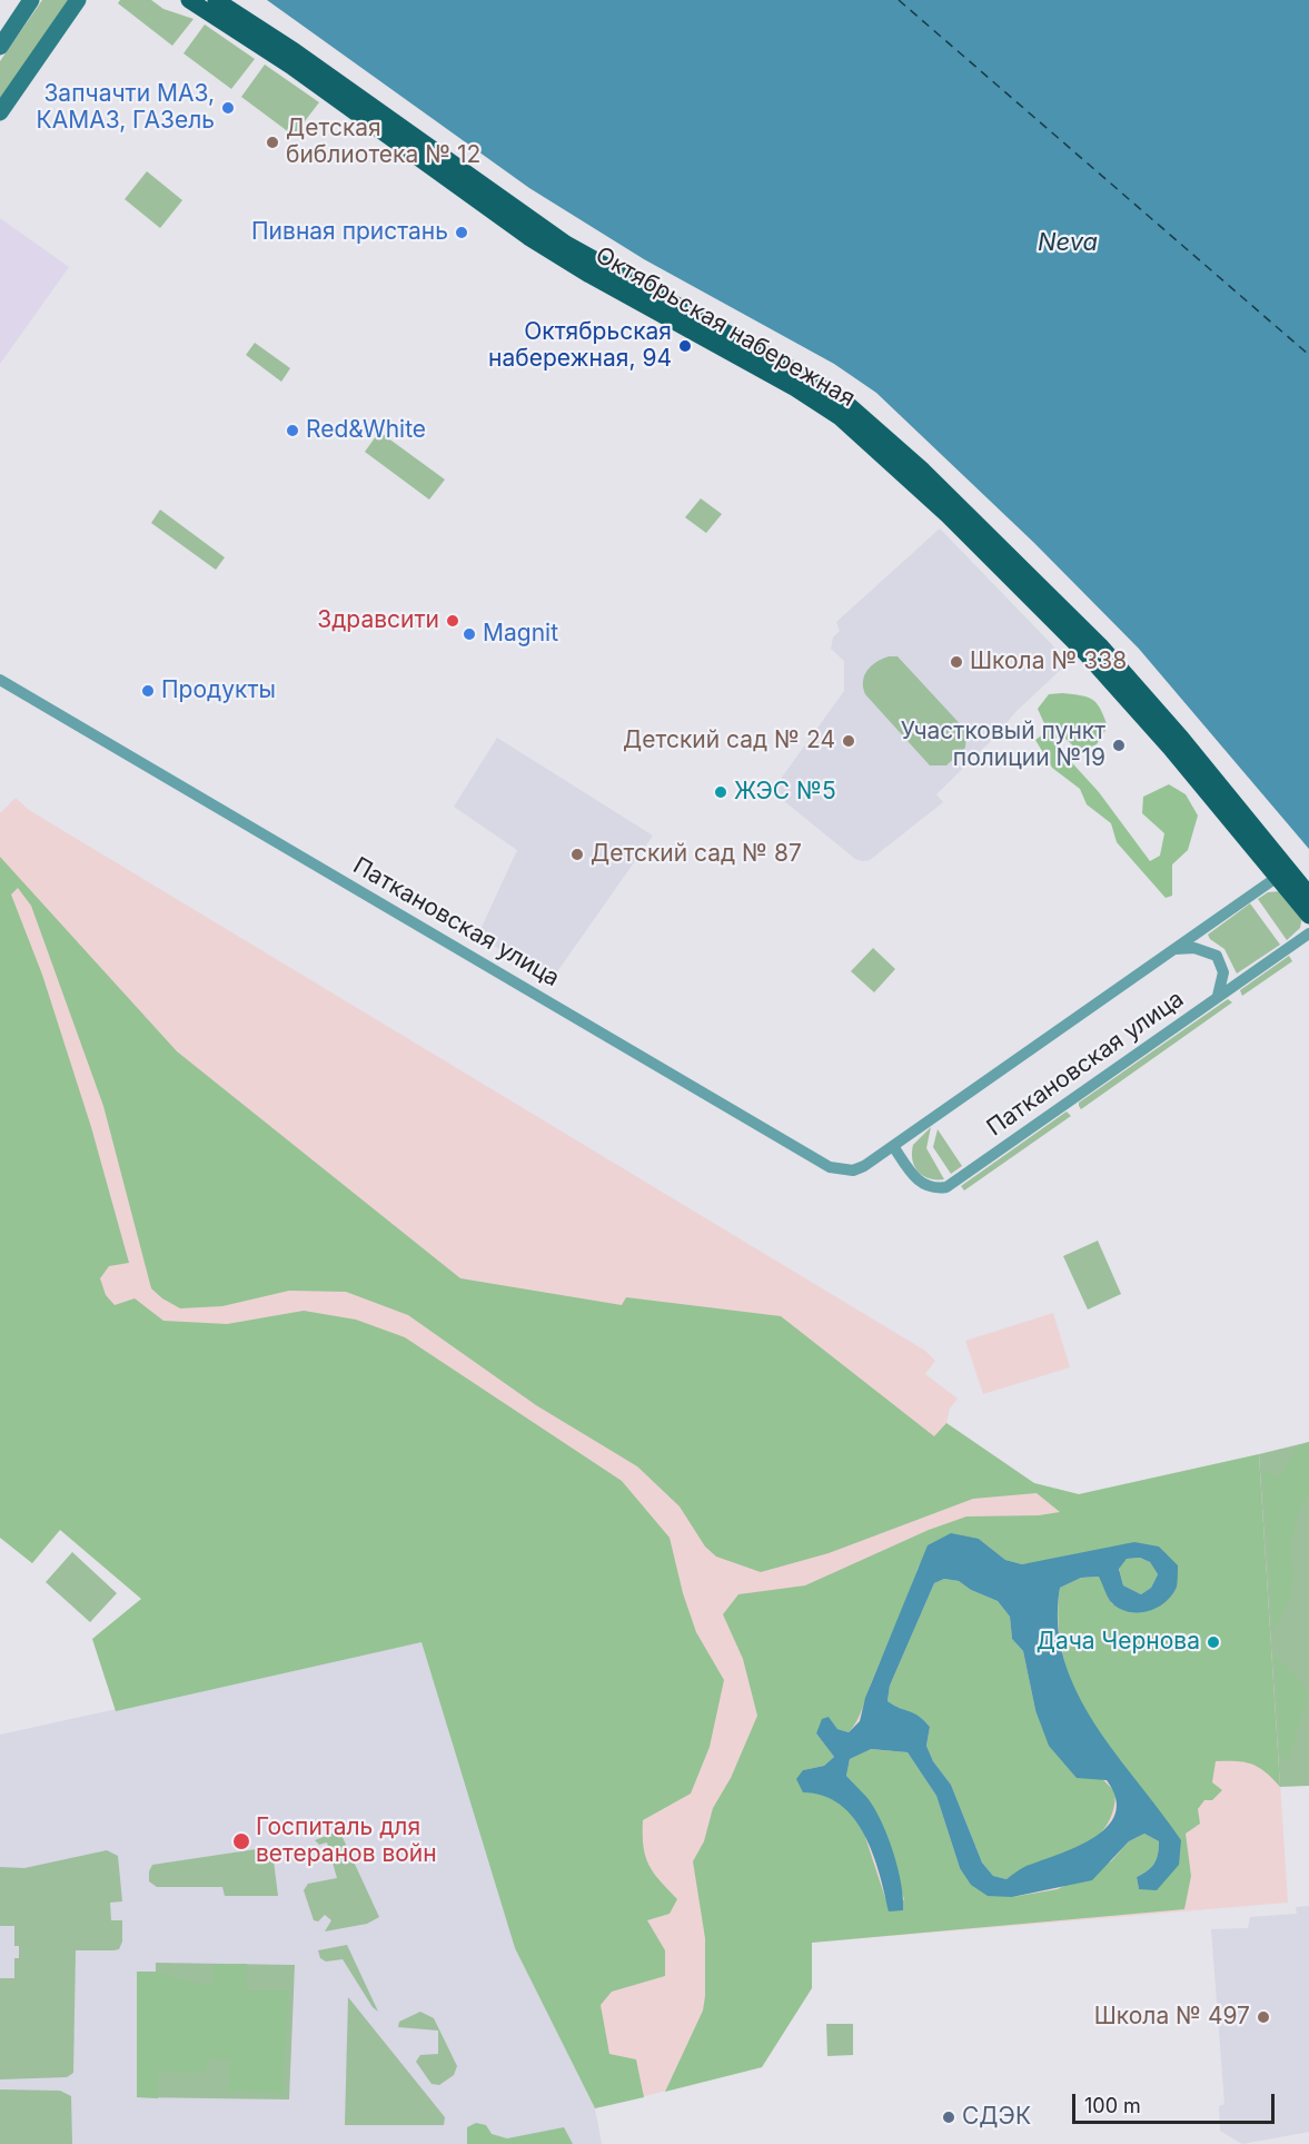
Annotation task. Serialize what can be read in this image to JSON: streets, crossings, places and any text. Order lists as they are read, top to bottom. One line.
{"streets":{"main road":["Октябрьская набережная"],"street":["Паткановская улица"]},"crossings":[["Октябрьская набережная","Паткановская улица"]],"water":["Neva"],"places":["Запчачти МАЗ, КАМАЗ, ГАЗель","Детская библиотека № 12","Пивная пристань","Октябрьская набережная, 94","Red&White","Здравсити","Magnit","Школа № 338","Продукты","Детский сад № 24","Участковый пункт полиции №19","ЖЭС №5","Детский сад № 87","Дача Чернова","Госпиталь для ветеранов войн","Школа № 497","СДЭК"],"scale_bar":"100 m"}
